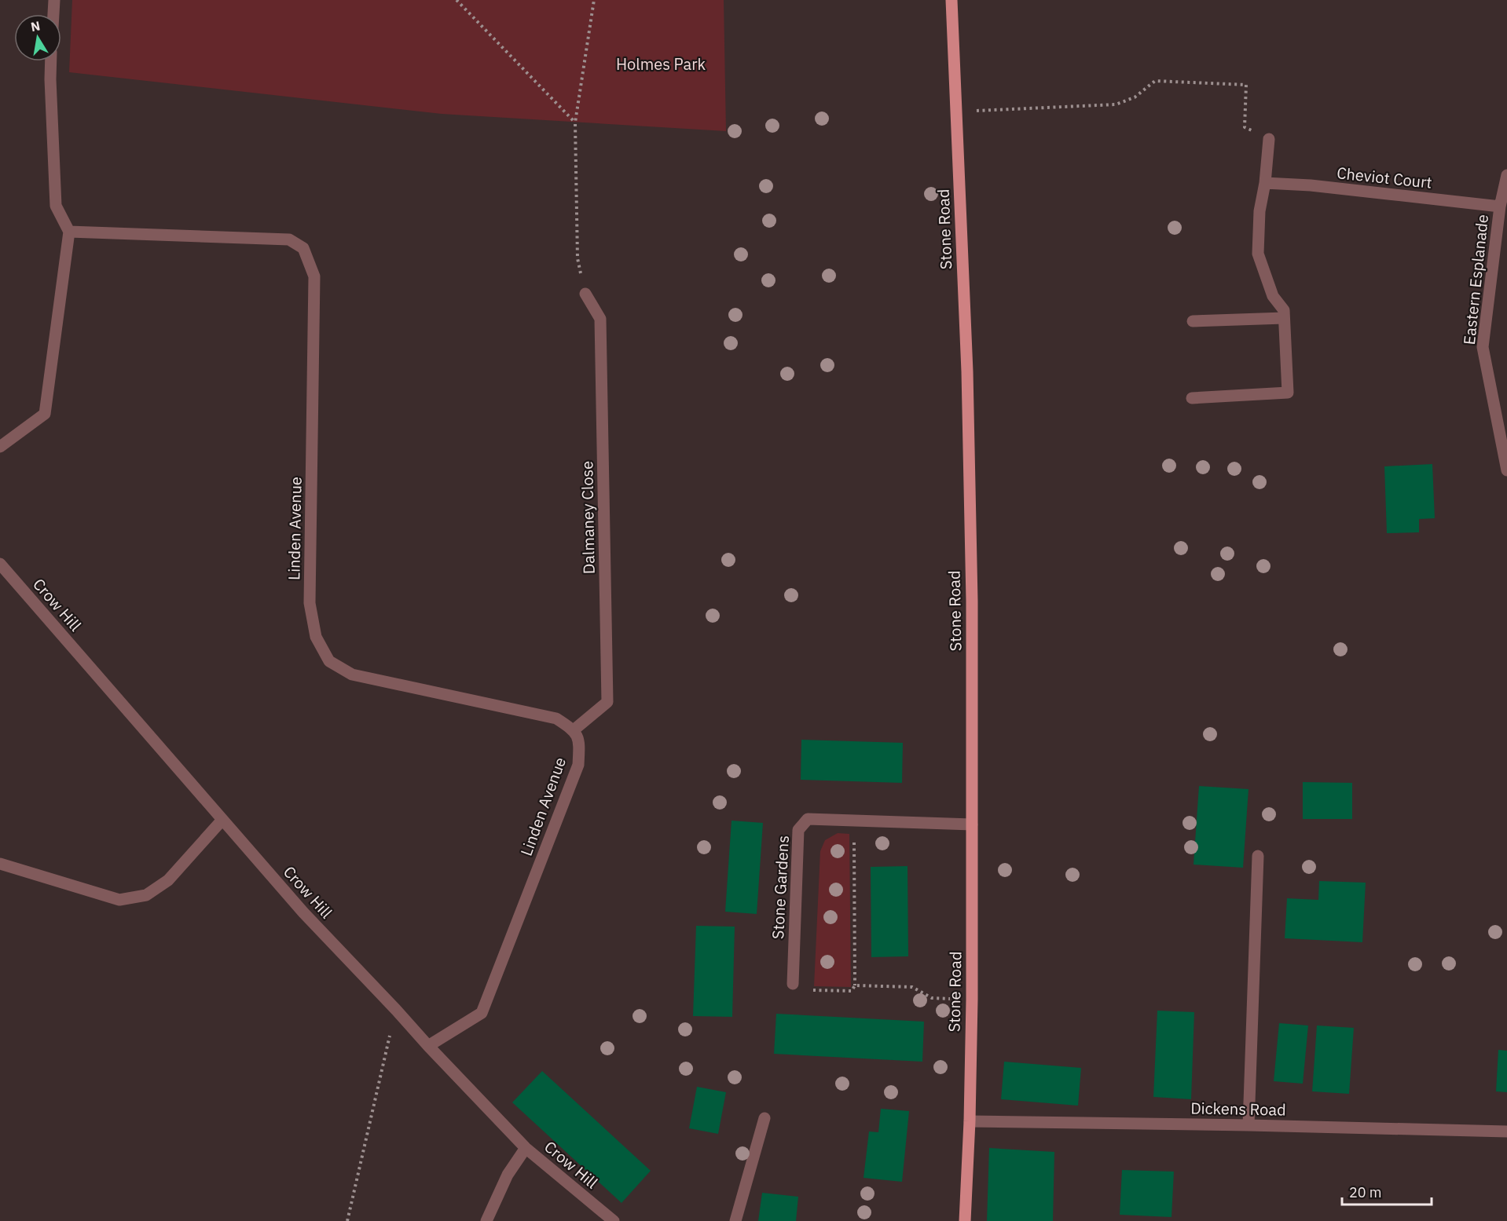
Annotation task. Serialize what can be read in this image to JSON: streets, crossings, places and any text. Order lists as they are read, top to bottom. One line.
{"streets":{"main road":["Stone Road"],"street":["Cheviot Court","Eastern Esplanade","Dalmaney Close","Linden Avenue","Crow Hill","Stone Gardens","Dickens Road"]},"crossings":[["Cheviot Court","Eastern Esplanade"],["Stone Road","Stone Gardens"],["Stone Road","Dickens Road"],["Dalmaney Close","Linden Avenue"],["Linden Avenue","Crow Hill"]],"parks":["Holmes Park"],"scale_bar":"20 m","north":"top"}
